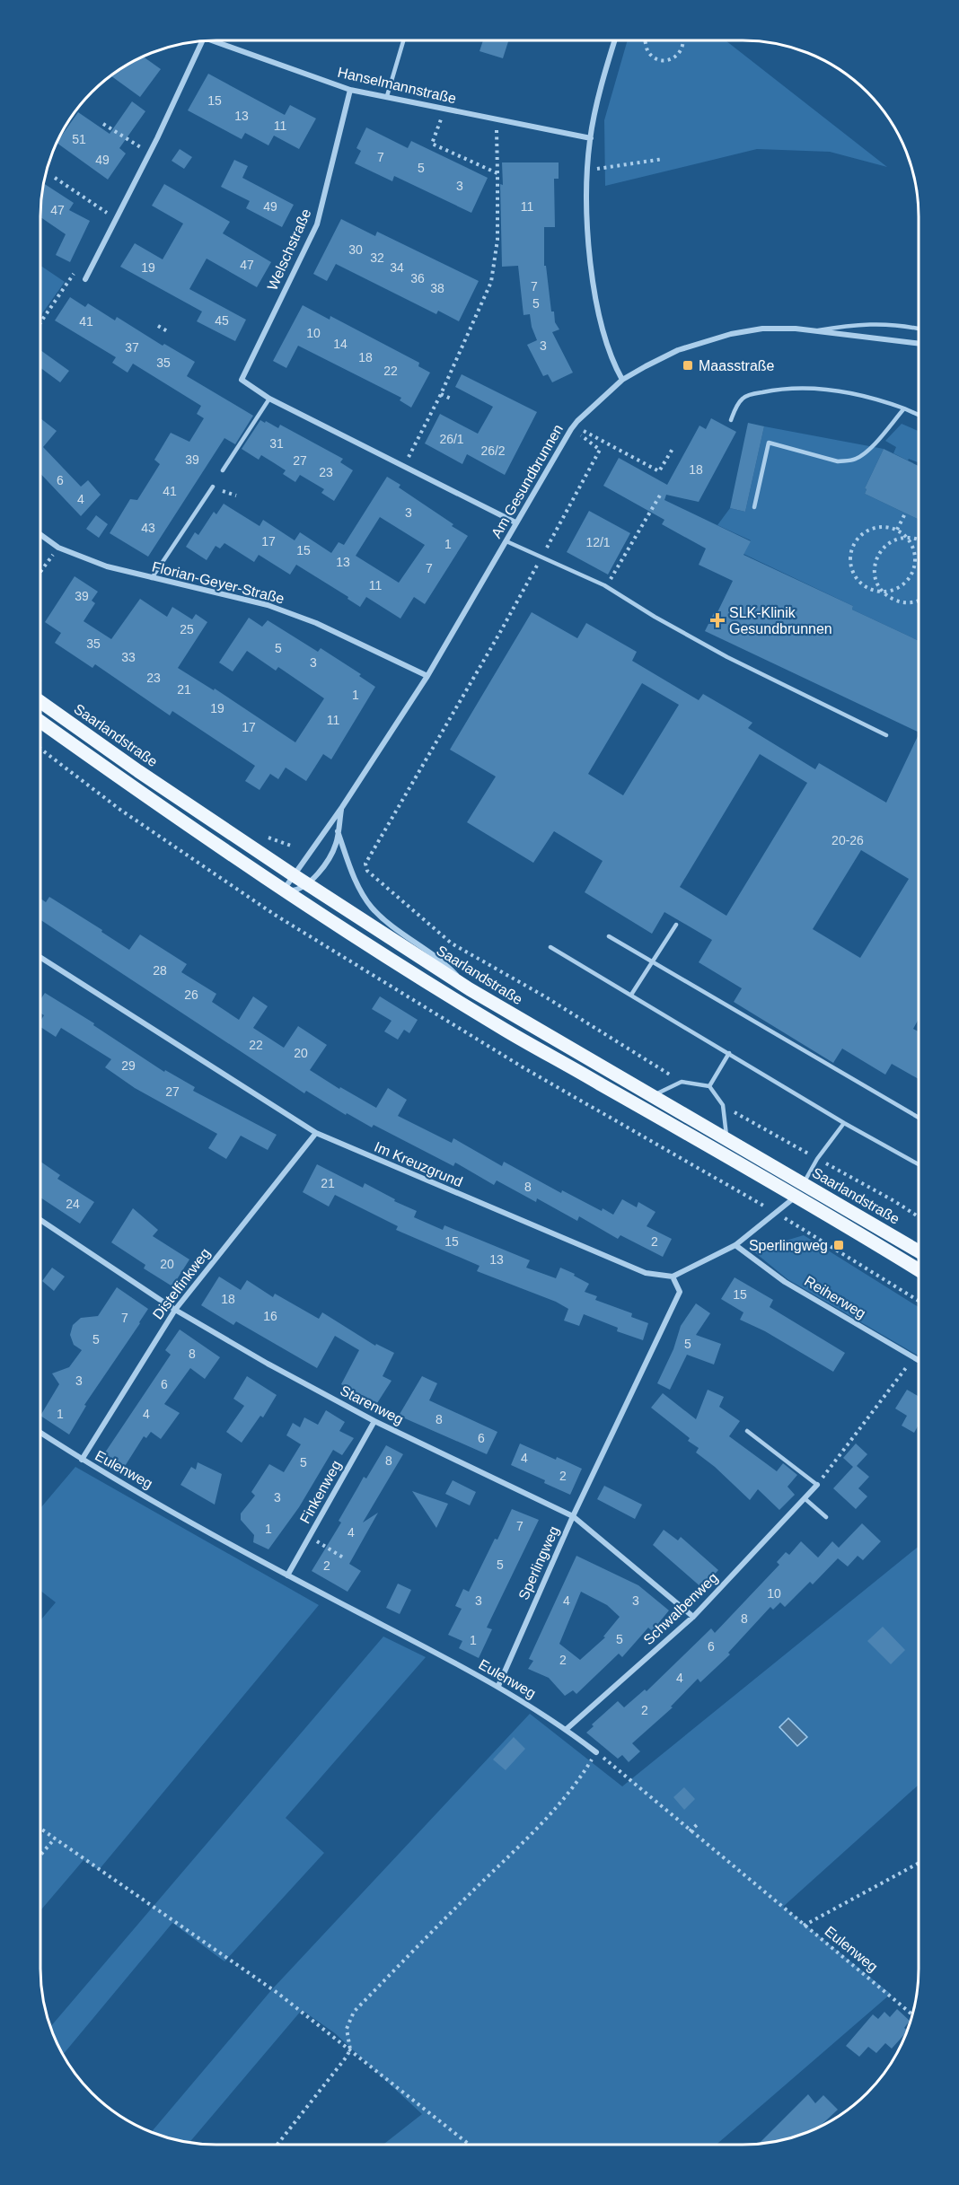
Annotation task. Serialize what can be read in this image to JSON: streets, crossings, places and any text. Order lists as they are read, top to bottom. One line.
{"streets":{"main road":["Saarlandstraße"],"street":["Hanselmannstraße","Welschstraße","Am Gesundbrunnen","Florian-Geyer-Straße","Im Kreuzgrund","Distelfinkweg","Reiherweg","Starenweg","Eulenweg","Finkenweg","Sperlingweg","Schwalbenweg"]},"crossings":[["Hanselmannstraße","Welschstraße"],["Welschstraße","Am Gesundbrunnen"],["Am Gesundbrunnen","Florian-Geyer-Straße"],["Am Gesundbrunnen","Saarlandstraße"],["Im Kreuzgrund","Distelfinkweg"],["Im Kreuzgrund","Sperlingweg"],["Distelfinkweg","Starenweg"],["Distelfinkweg","Eulenweg"],["Starenweg","Finkenweg"],["Starenweg","Sperlingweg"],["Starenweg","Schwalbenweg"],["Eulenweg","Finkenweg"],["Eulenweg","Sperlingweg"],["Eulenweg","Schwalbenweg"]],"places":{"transit":["Maasstraße","Sperlingweg"],"health":["SLK-Klinik Gesundbrunnen"]},"house_numbers":["15","13","11","51","7","49","5","3","49","11","47","30","32","47","19","34","36","7","38","5","45","41","10","14","3","37","18","35","22","26/1","31","26/2","39","27","18","23","6","41","4","3","43","17","12/1","1","15","13","7","11","39","25","35","5","33","3","23","21","1","19","11","17","20-26","28","26","22","20","29","27","21","8","24","15","2","13","20","15","18","16","7","5","5","8","3","6","1","4","8","6","4","8","5","2","3","7","1","4","5","2","10","3","4","3","8","5","1","6","2","4","2"]}
